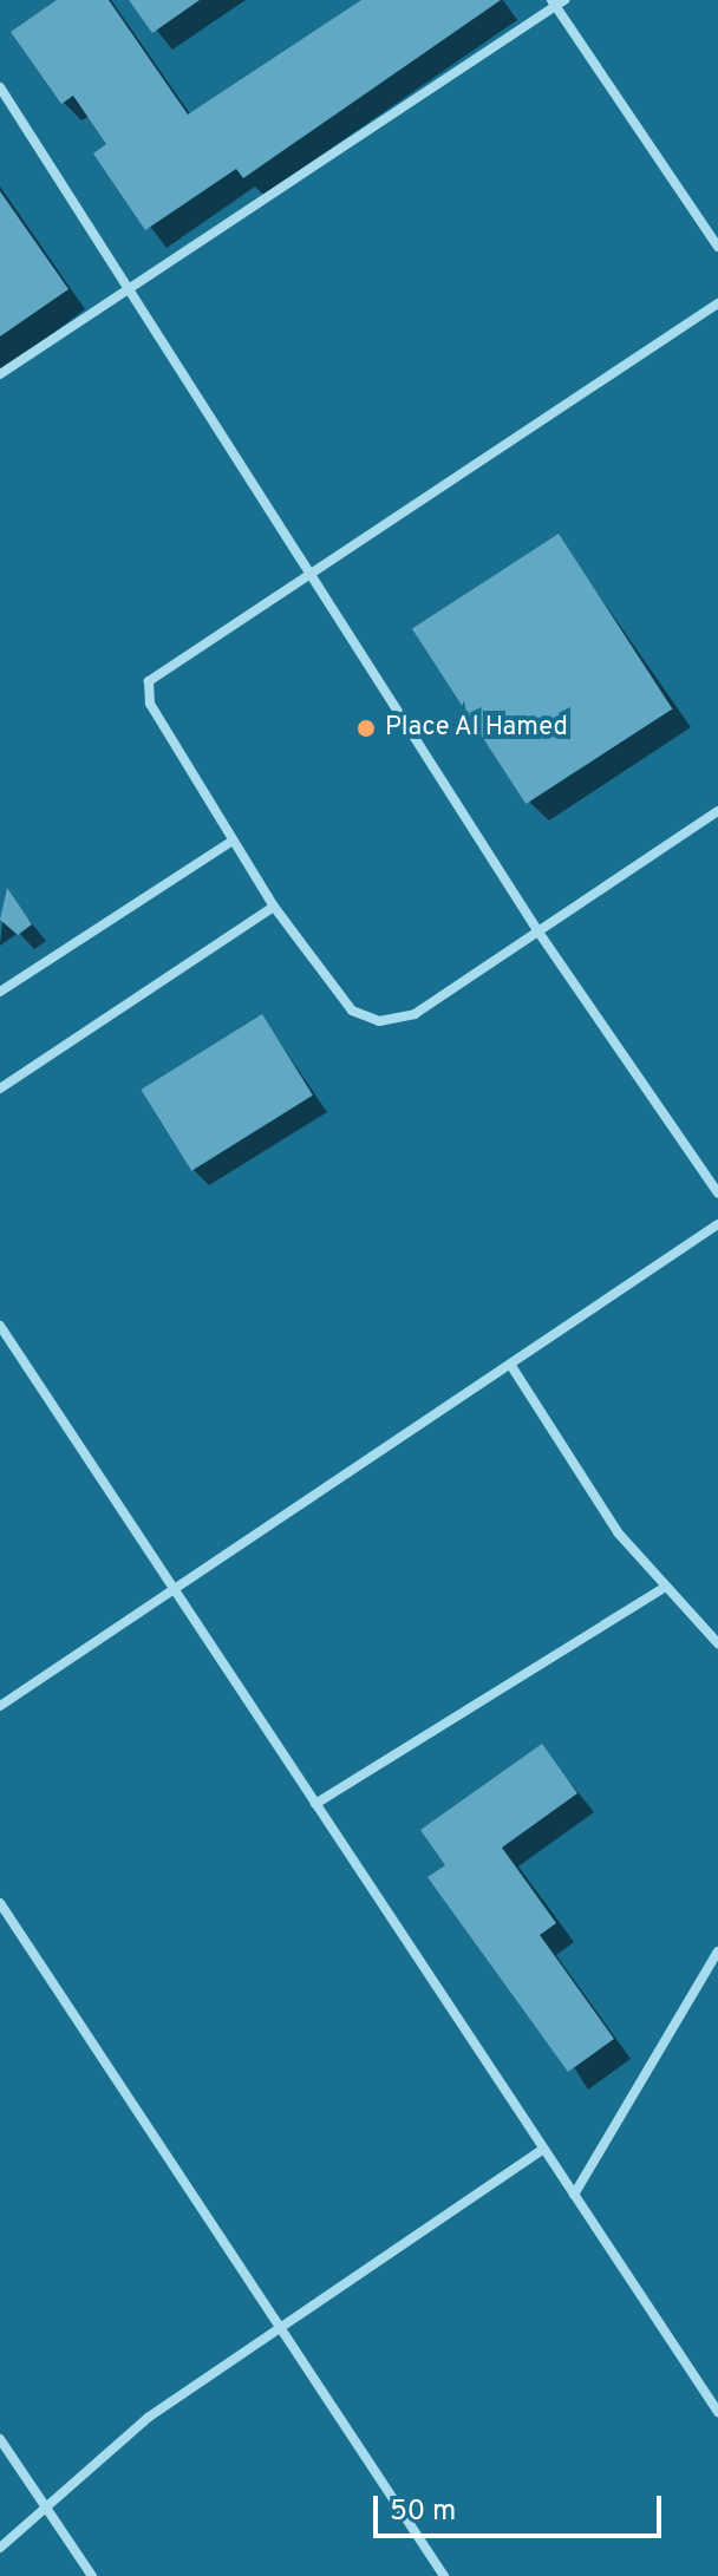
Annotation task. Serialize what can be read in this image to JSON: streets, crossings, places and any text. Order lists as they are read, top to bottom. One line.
{"places":["Place Al Hamed"],"scale_bar":"50 m"}
